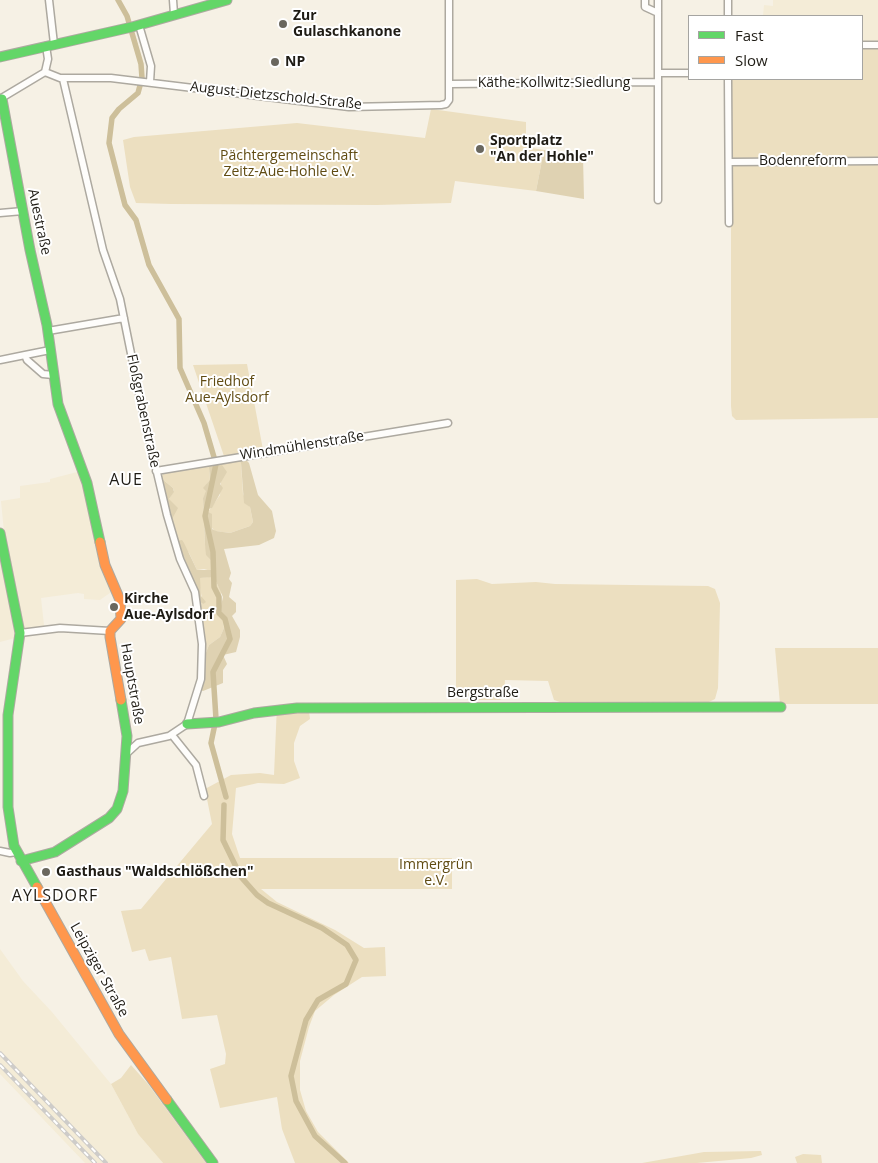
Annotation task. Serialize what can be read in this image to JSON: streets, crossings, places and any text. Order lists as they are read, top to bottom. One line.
{"streets":{"street":["Käthe-Kollwitz-Siedlung","August-Dietzschold-Straße","Bodenreform","Auestraße","Floßgrabenstraße","Windmühlenstraße","Hauptstraße","Bergstraße","Leipziger Straße"]},"crossings":[["Käthe-Kollwitz-Siedlung","August-Dietzschold-Straße"],["Auestraße","Hauptstraße"],["Floßgrabenstraße","Windmühlenstraße"],["Floßgrabenstraße","Bergstraße"],["Hauptstraße","Leipziger Straße"]],"districts":["AUE","AYLSDORF"],"parks":["Pächtergemeinschaft Zeitz-Aue-Hohle e.V.","Friedhof Aue-Aylsdorf","Immergrün e.V."],"places":["Zur Gulaschkanone","NP","Sportplatz \"An der Hohle\"","Kirche Aue-Aylsdorf","Gasthaus \"Waldschlößchen\""],"legend":["Fast","Slow"]}
